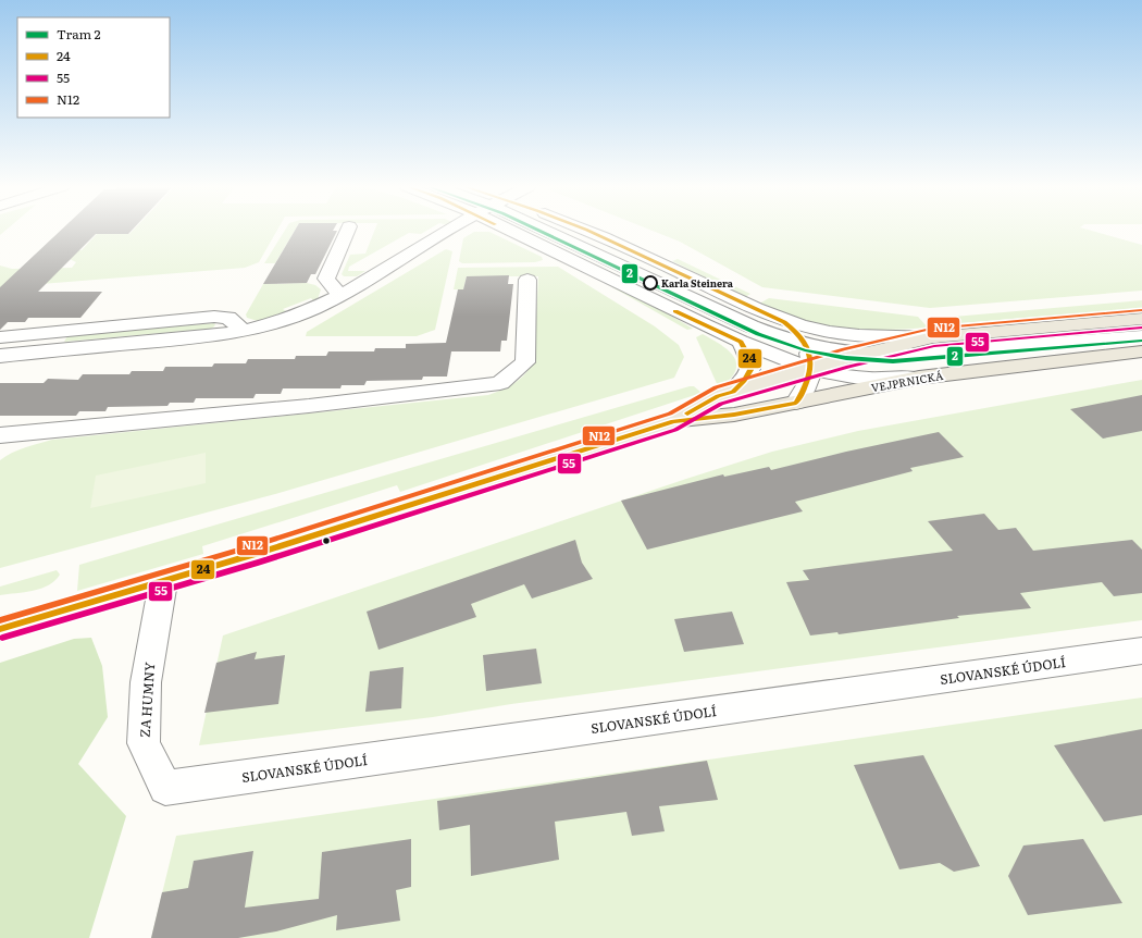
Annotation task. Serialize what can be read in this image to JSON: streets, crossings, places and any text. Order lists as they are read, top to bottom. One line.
{"streets":{"main road":["VEJPRNICKÁ"],"street":["SLOVANSKÉ ÚDOLÍ","ZA HUMNY"]},"crossings":[["VEJPRNICKÁ","ZA HUMNY"],["SLOVANSKÉ ÚDOLÍ","ZA HUMNY"]],"places":["Karla Steinera"],"lines":["tram line 2","transit line 24","transit line N12","transit line 55"],"legend":["Tram 2","24","55","N12"]}
